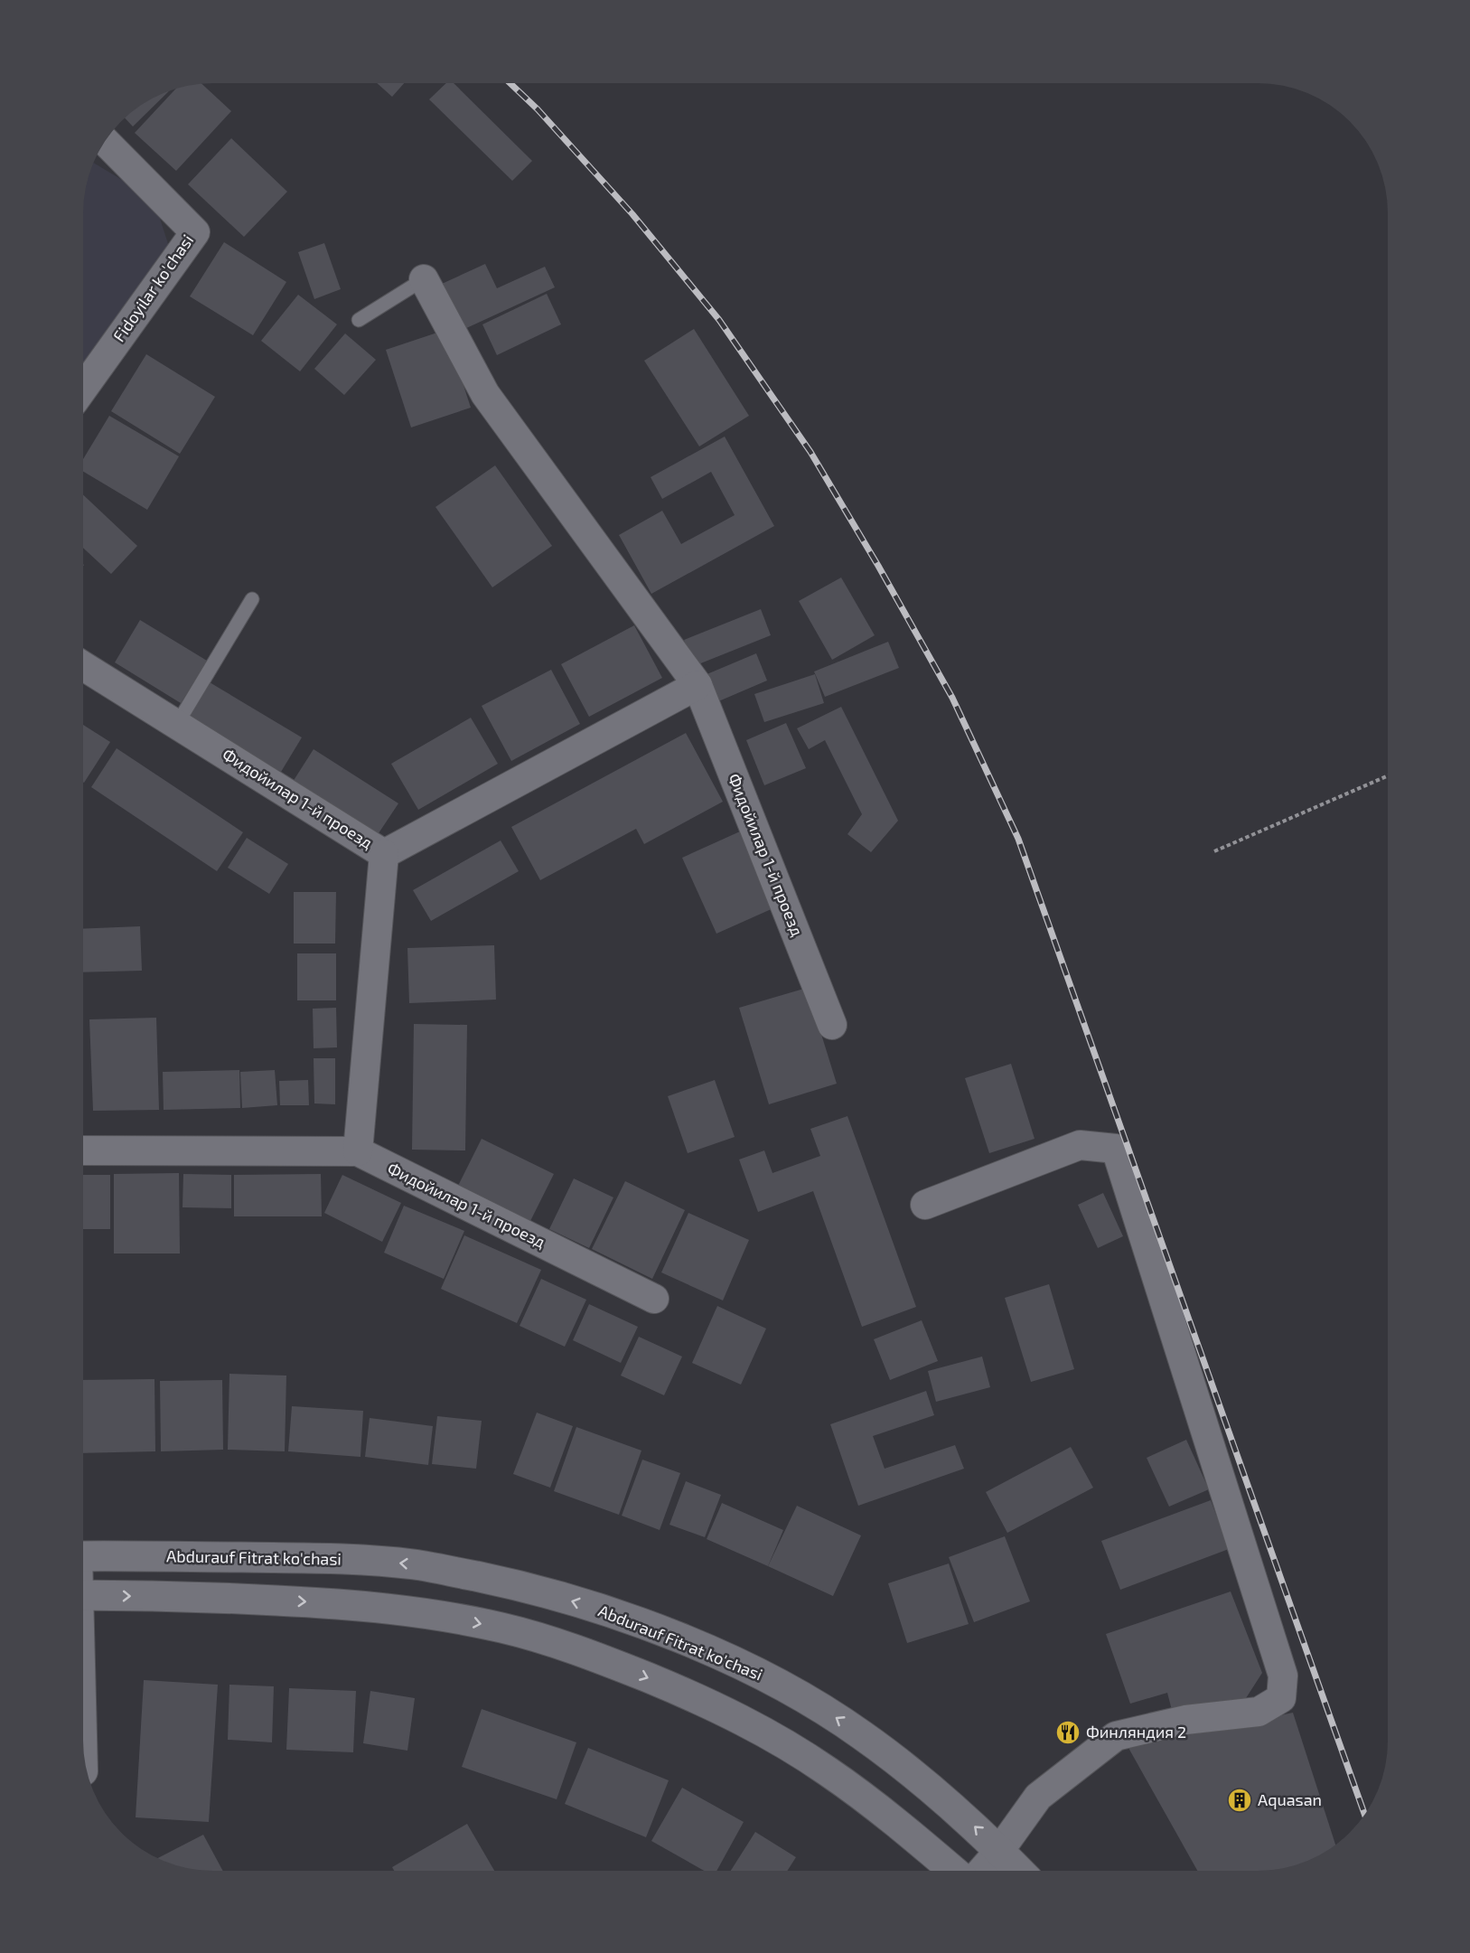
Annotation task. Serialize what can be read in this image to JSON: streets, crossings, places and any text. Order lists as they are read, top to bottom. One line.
{"streets":{"main road":["Abdurauf Fitrat ko'chasi"],"street":["Fidoyilar ko'chasi","Фидойилар 1-й проезд"]},"places":{"restaurant":["Финляндия 2"],"building":["Aquasan"]}}
